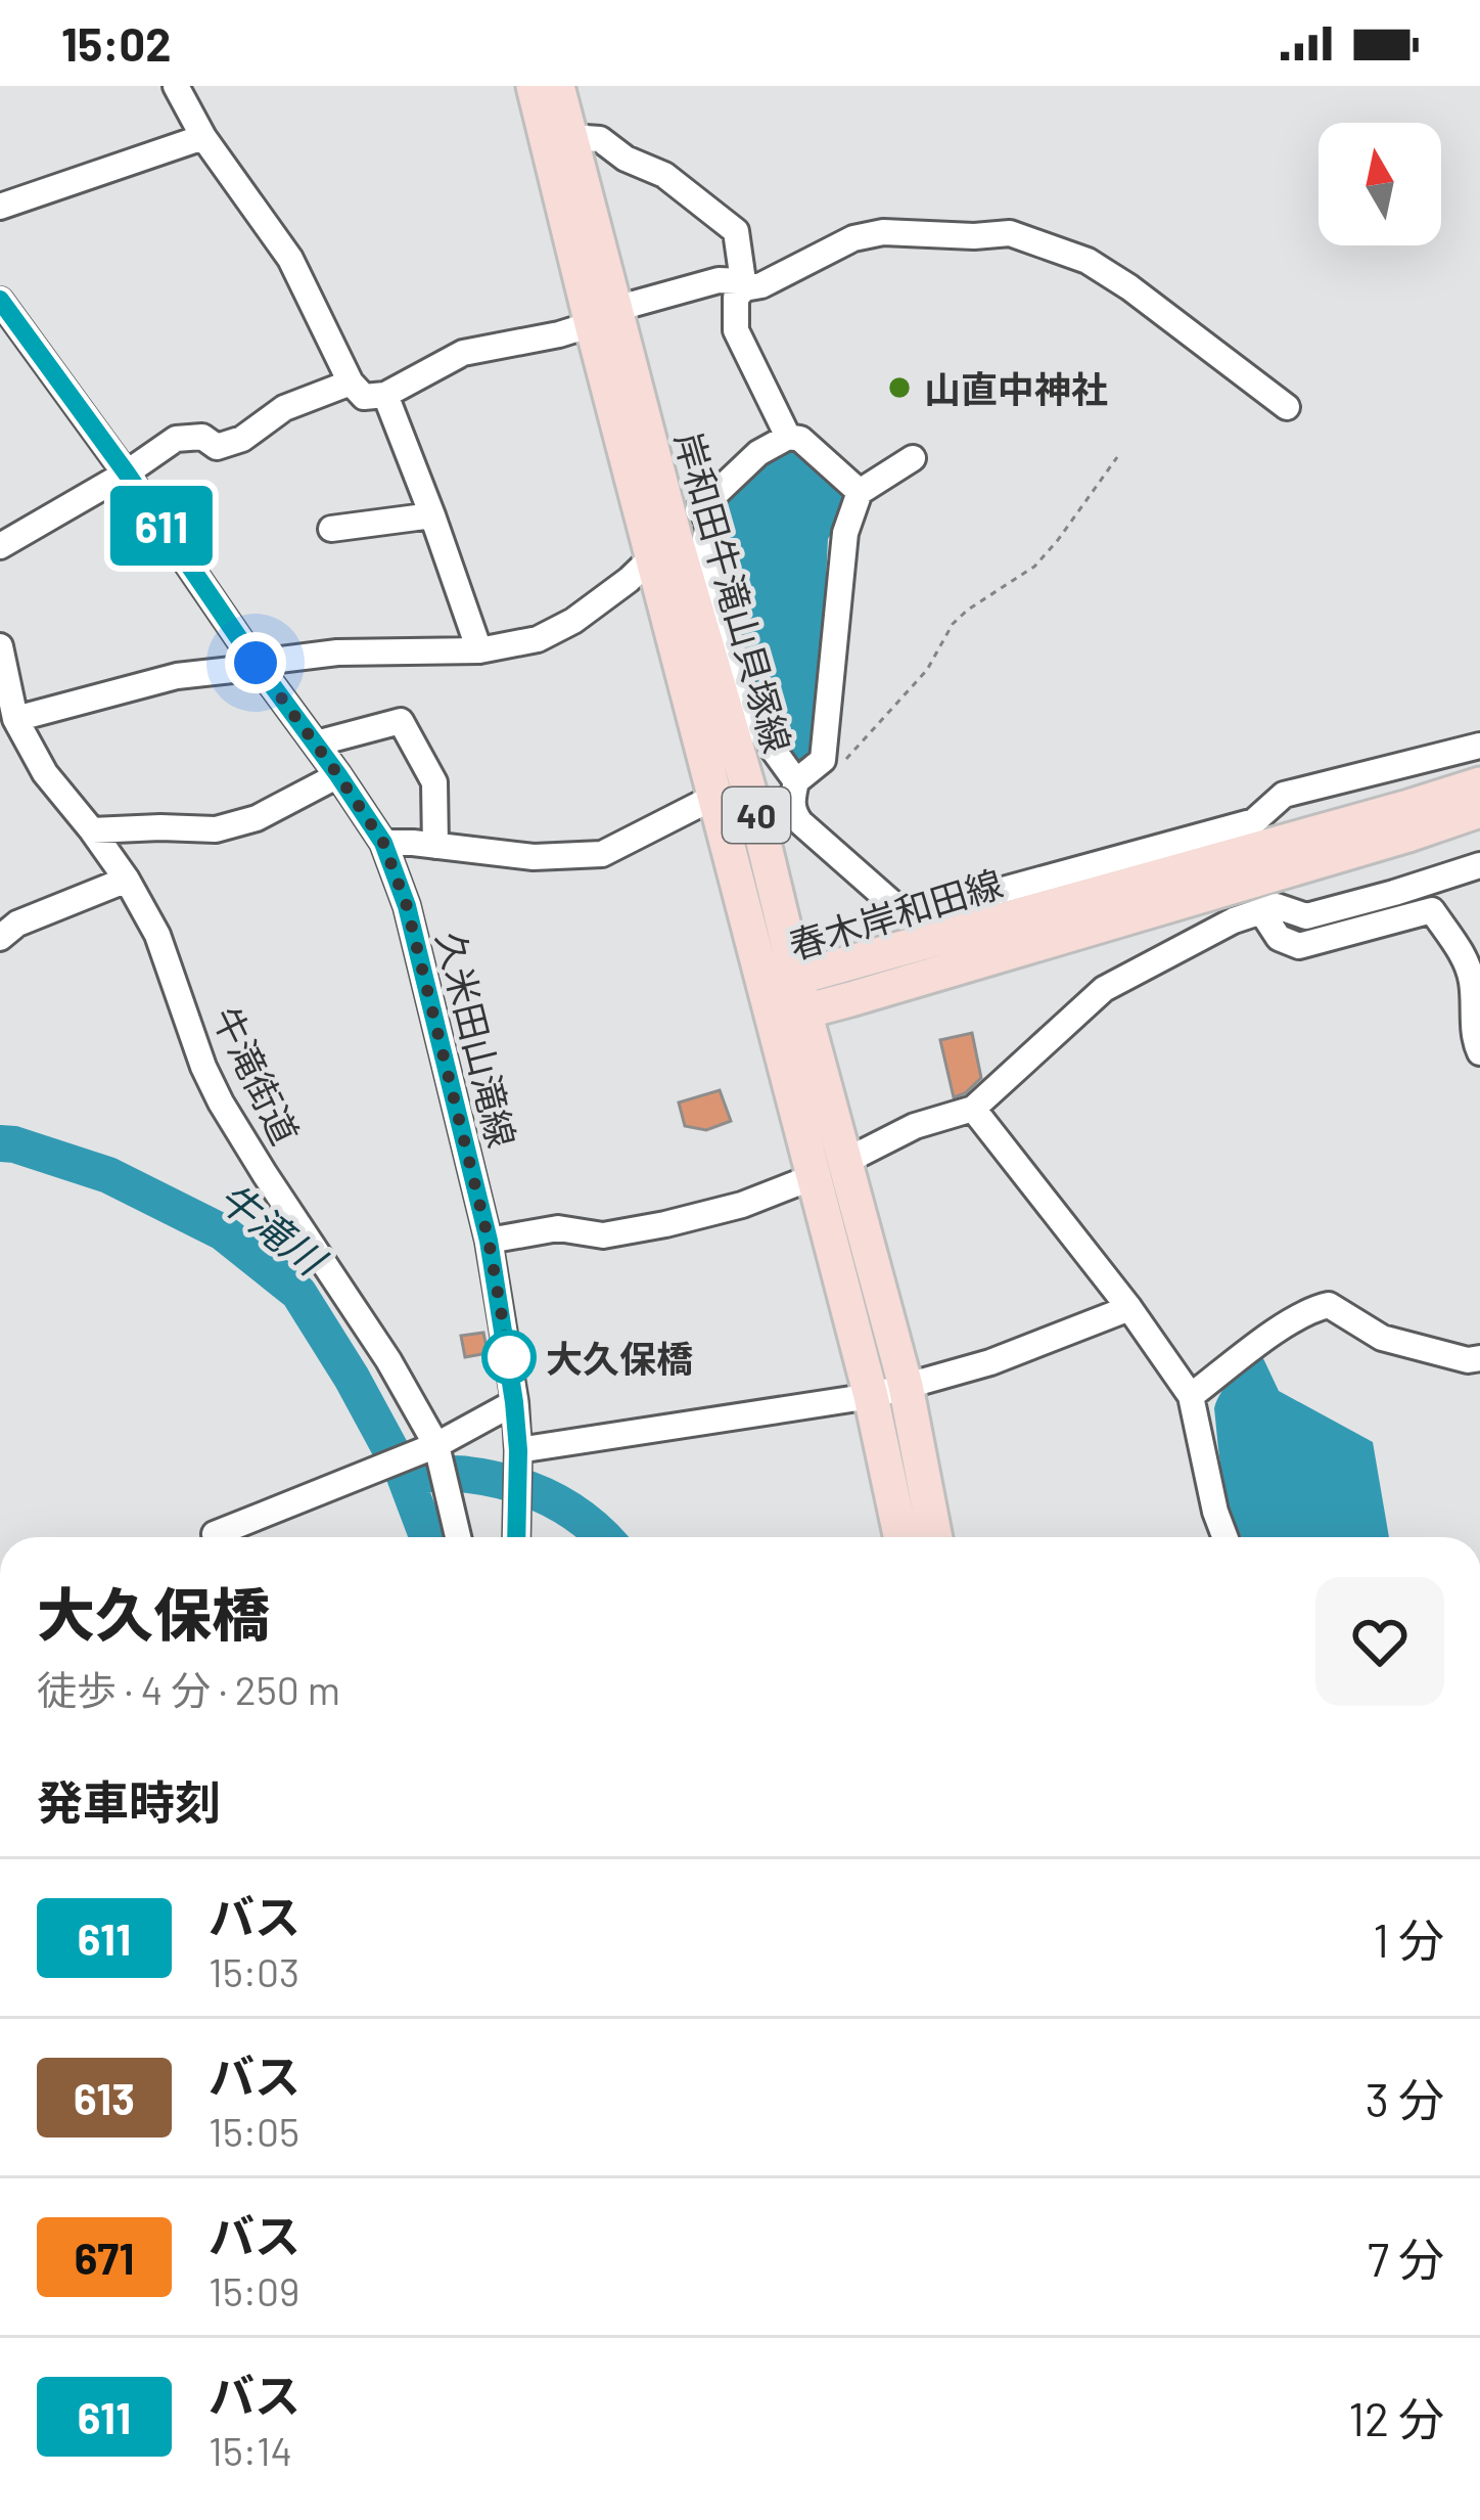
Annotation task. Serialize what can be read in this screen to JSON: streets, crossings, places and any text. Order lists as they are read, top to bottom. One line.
{"streets":{"main road":["岸和田牛滝山貝塚線","40","春木岸和田線"],"street":["久米田山滝線","牛滝街道"]},"crossings":[["岸和田牛滝山貝塚線","春木岸和田線"]],"water":["牛滝川"],"places":["山直中神社","大久保橋"],"lines":["bus line 611"],"north":"top","page":{"status":"15:02","on_map":"611","heading":[["大久保橋","徒歩 · 4 分 · 250 m"],"発車時刻"],"list":[{"mark":"611","name":"バス","note":"15:03","value":"1 分"},{"mark":"613","name":"バス","note":"15:05","value":"3 分"},{"mark":"671","name":"バス","note":"15:09","value":"7 分"},{"mark":"611","name":"バス","note":"15:14","value":"12 分"}]}}
